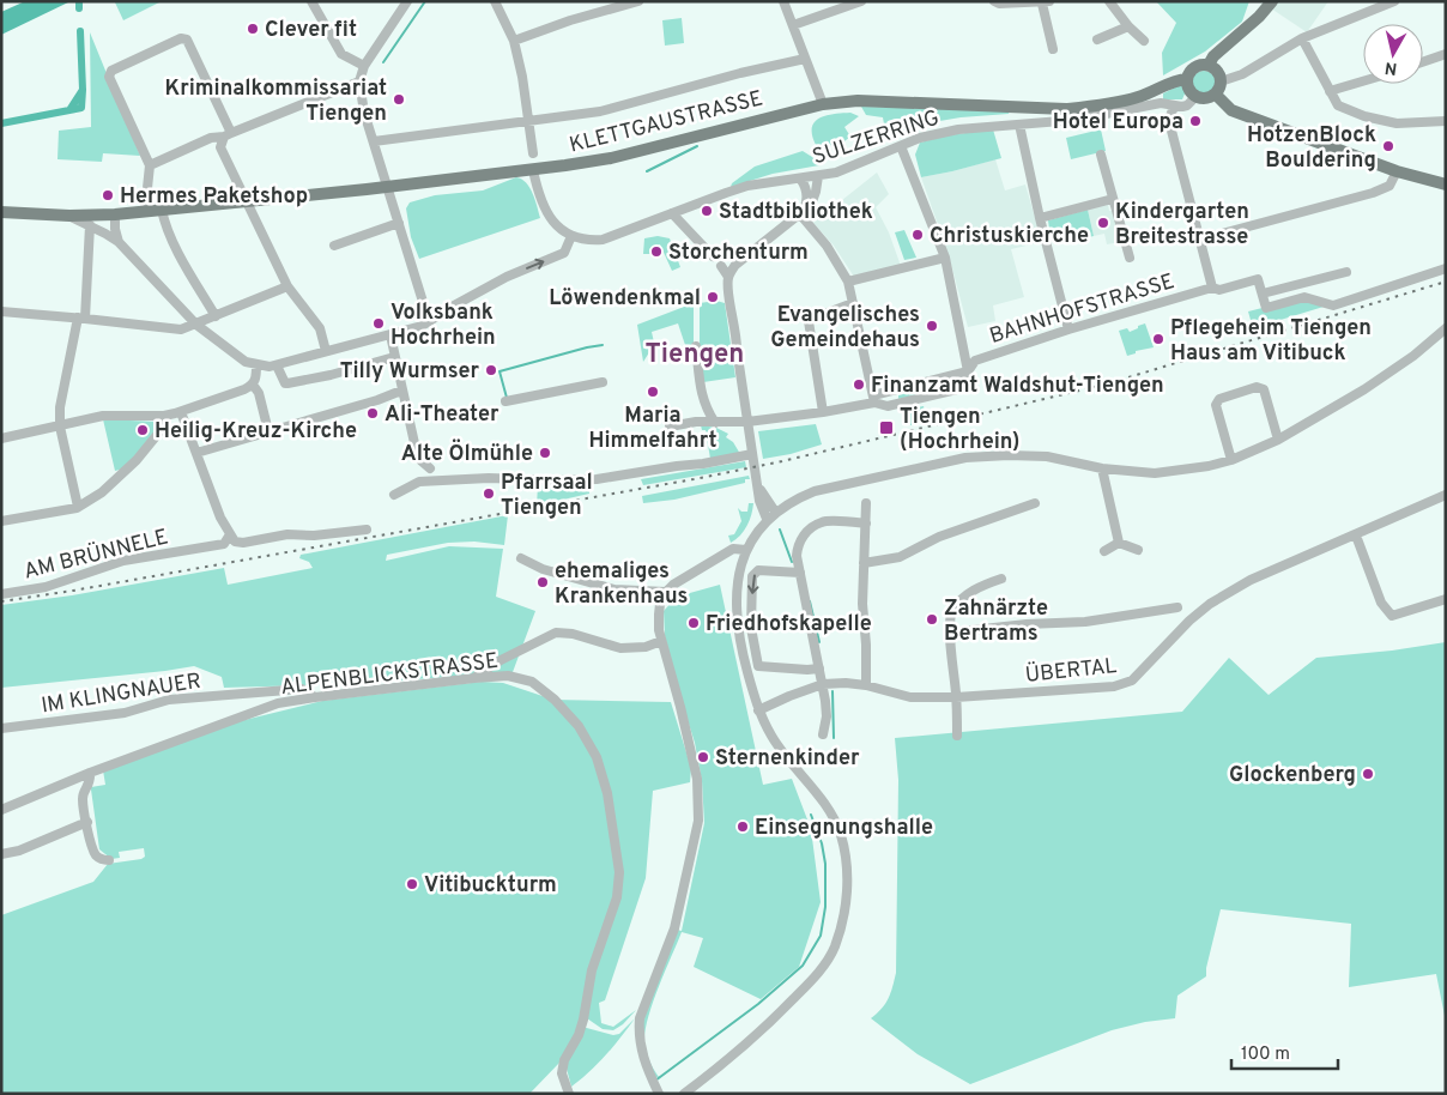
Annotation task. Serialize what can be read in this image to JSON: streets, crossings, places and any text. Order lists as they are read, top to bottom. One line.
{"streets":{"main road":["KLETTGAUSTRASSE"],"street":["SULZERRING","BAHNHOFSTRASSE","AM BRÜNNELE","ÜBERTAL","ALPENBLICKSTRASSE","IM KLINGNAUER"]},"crossings":[["KLETTGAUSTRASSE","SULZERRING"],["ALPENBLICKSTRASSE","IM KLINGNAUER"]],"districts":["Tiengen"],"places":{"other":["Clever fit","Kriminalkommissariat Tiengen","Hotel Europa","HotzenBlock Bouldering","Hermes Paketshop","Stadtbibliothek","Kindergarten Breitestrasse","Christuskierche","Storchenturm","Löwendenkmal","Volksbank Hochrhein","Evangelisches Gemeindehaus","Pflegeheim Tiengen Haus am Vitibuck","Tilly Wurmser","Finanzamt Waldshut-Tiengen","Maria Himmelfahrt","Ali-Theater","Heilig-Kreuz-Kirche","Alte Ölmühle","Pfarrsaal Tiengen","ehemaliges Krankenhaus","Zahnärzte Bertrams","Friedhofskapelle","Sternenkinder","Glockenberg","Einsegnungshalle","Vitibuckturm"],"transit":["Tiengen (Hochrhein)"]},"scale_bar":"100 m","north":"bottom"}
